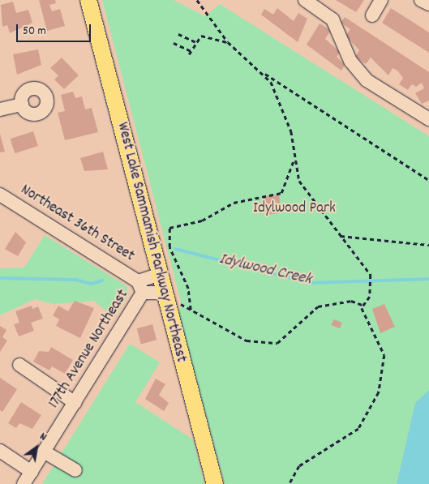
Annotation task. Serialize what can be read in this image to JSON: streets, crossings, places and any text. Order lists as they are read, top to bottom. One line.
{"streets":{"main road":["West Lake Sammamish Parkway Northeast"],"street":["Northeast 36th Street","177th Avenue Northeast"]},"crossings":[["Northeast 36th Street","West Lake Sammamish Parkway Northeast"],["Northeast 36th Street","177th Avenue Northeast"]],"water":["Idylwood Creek"],"parks":["Idylwood Park"],"scale_bar":"50 m","north":"top right"}
